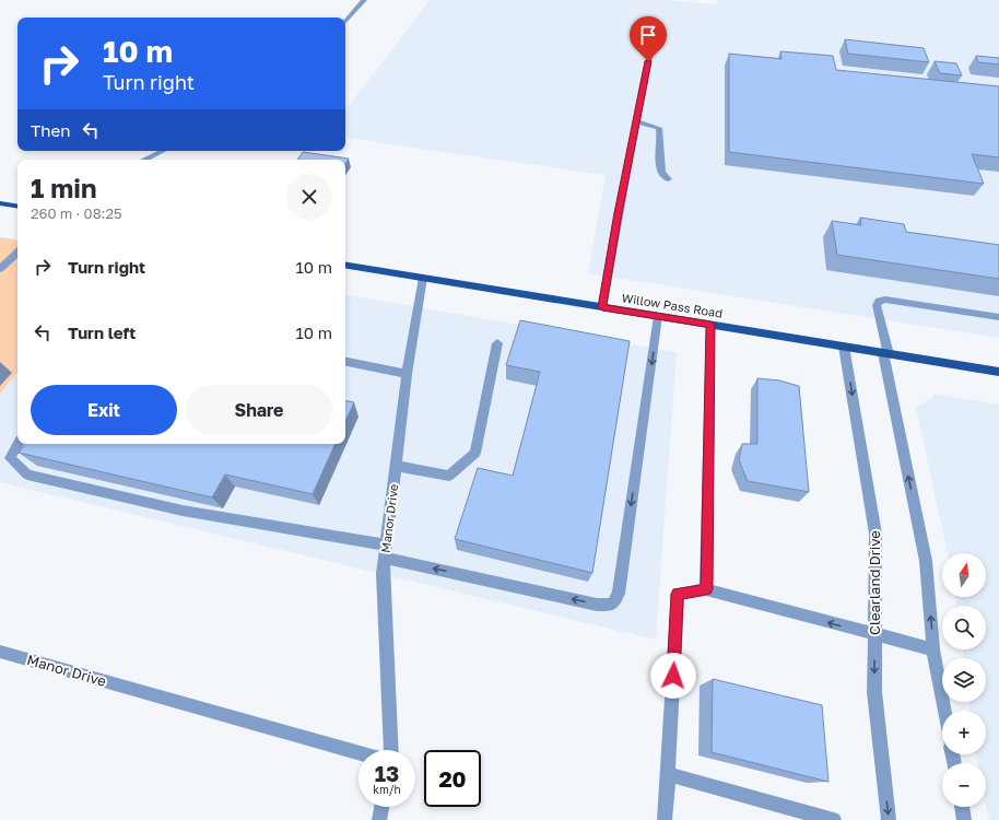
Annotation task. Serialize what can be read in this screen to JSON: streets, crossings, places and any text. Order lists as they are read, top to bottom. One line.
{"streets":{"main road":["Willow Pass Road"],"street":["Manor Drive","Clearland Drive"]},"crossings":[["Willow Pass Road","Manor Drive"],["Willow Pass Road","Clearland Drive"]],"north":"top","page":{"turn":["10 m","Turn right"],"then":"Then","heading":["1 min","260 m · 08:25"],"list":[{"name":"Turn right","value":"10 m"},{"name":"Turn left","value":"10 m"}],"buttons":["Exit","Share"],"map_buttons":["+","−"],"speed":"13 km/h","limit":"20"}}
